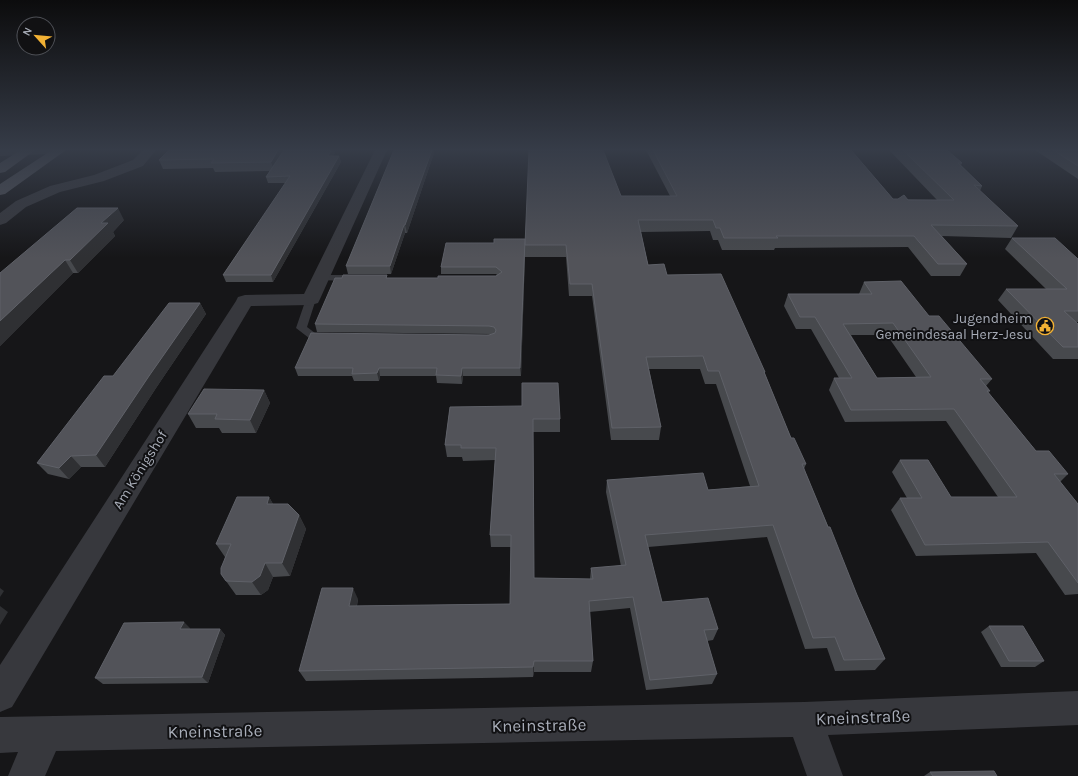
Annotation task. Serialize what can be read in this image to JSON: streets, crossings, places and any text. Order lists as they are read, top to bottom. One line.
{"streets":{"street":["Am Königshof","Kneinstraße"]},"places":{"public building":["Jugendheim Gemeindesaal Herz-Jesu"]},"north":"top left"}
